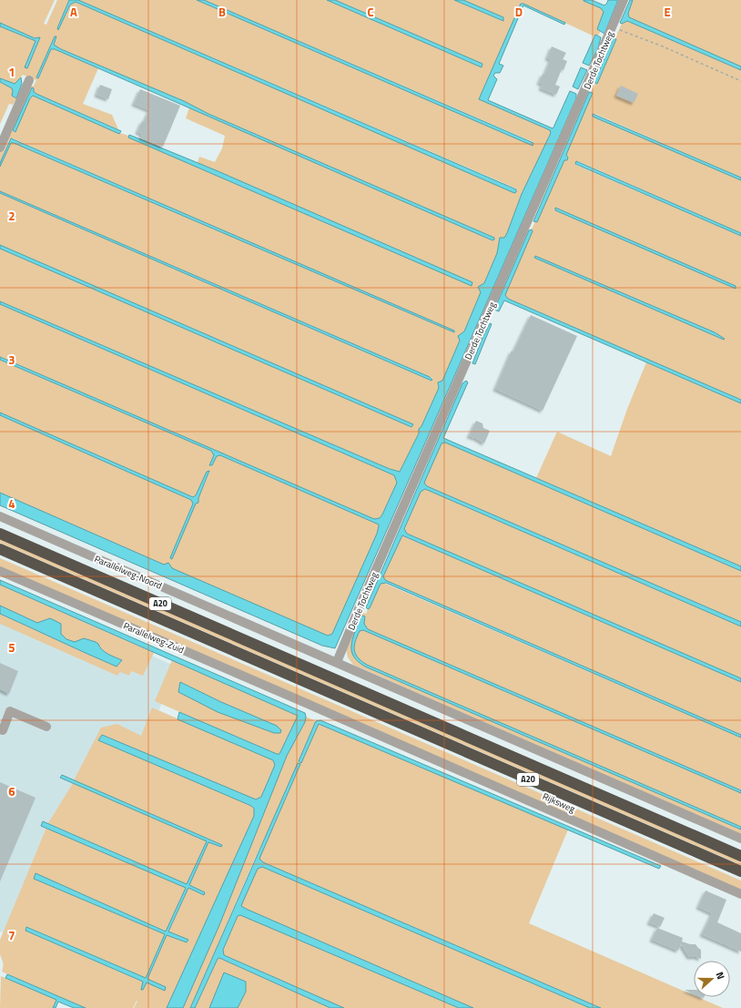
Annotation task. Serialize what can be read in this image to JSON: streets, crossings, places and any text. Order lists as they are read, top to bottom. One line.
{"streets":{"highway":["A20","Rijksweg"],"street":["Derde Tochtweg","Parallelweg-Noord","Parallelweg-Zuid"]},"crossings":[["Derde Tochtweg","Parallelweg-Noord"],["Parallelweg-Zuid","Rijksweg"]],"north":"right","grid":{"columns":["A","B","C","D","E"],"rows":["1","2","3","4","5","6","7"]}}
